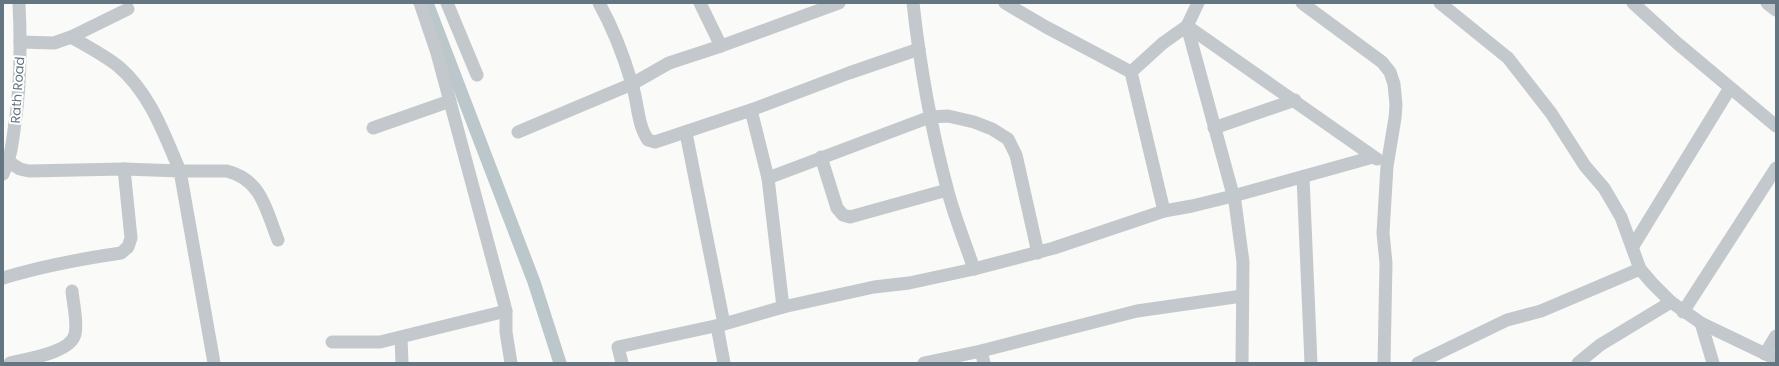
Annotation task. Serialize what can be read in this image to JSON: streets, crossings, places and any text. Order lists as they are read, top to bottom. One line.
{"streets":{"street":["Rath Road"]}}
